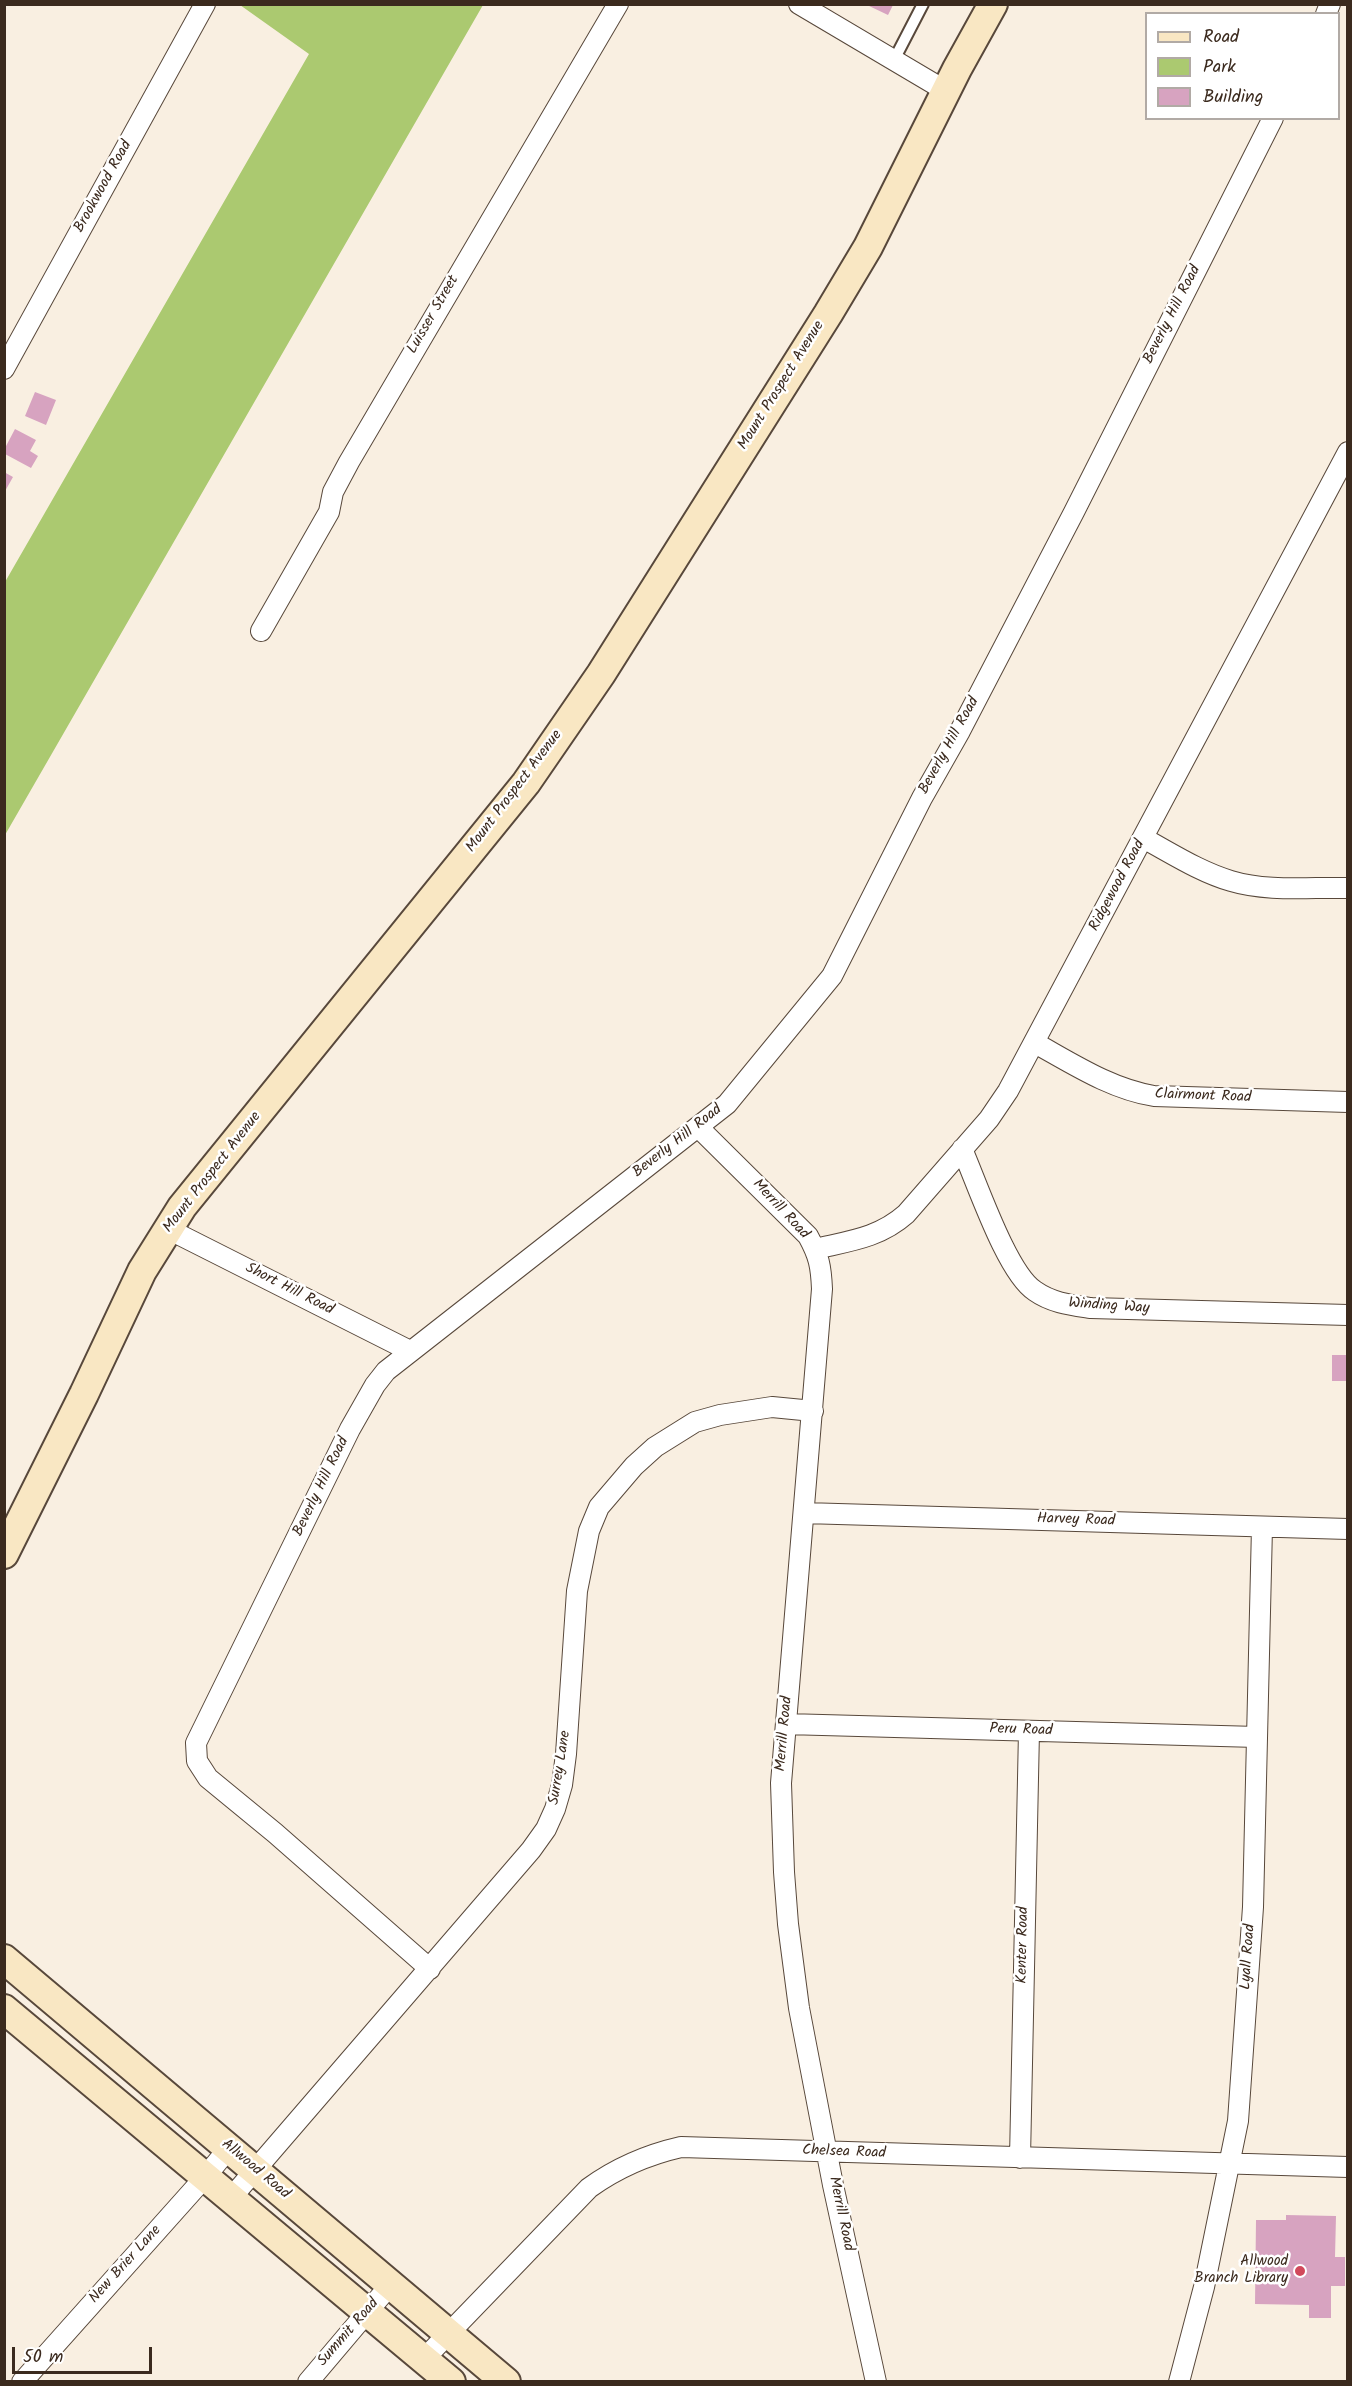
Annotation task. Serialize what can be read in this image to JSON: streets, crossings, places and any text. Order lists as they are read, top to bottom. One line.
{"streets":{"street":["Brookwood Road","Luisser Street","Beverly Hill Road","Mount Prospect Avenue","Ridgewood Road","Clairmont Road","Merrill Road","Short Hill Road","Winding Way","Harvey Road","Peru Road","Surrey Lane","Kenter Road","Lyall Road","Chelsea Road","Allwood Road","New Brier Lane","Summit Road"]},"crossings":[["Beverly Hill Road","Merrill Road"],["Beverly Hill Road","Short Hill Road"],["Beverly Hill Road","Surrey Lane"],["Mount Prospect Avenue","Short Hill Road"],["Ridgewood Road","Clairmont Road"],["Ridgewood Road","Merrill Road"],["Ridgewood Road","Winding Way"],["Merrill Road","Harvey Road"],["Merrill Road","Peru Road"],["Merrill Road","Surrey Lane"],["Merrill Road","Chelsea Road"],["Harvey Road","Lyall Road"],["Peru Road","Kenter Road"],["Peru Road","Lyall Road"],["Surrey Lane","Allwood Road"],["Kenter Road","Chelsea Road"],["Lyall Road","Chelsea Road"],["Chelsea Road","Allwood Road"],["Allwood Road","New Brier Lane"],["Allwood Road","Summit Road"]],"places":["Allwood Branch Library"],"legend":["Road","Park","Building"],"scale_bar":"50 m"}
